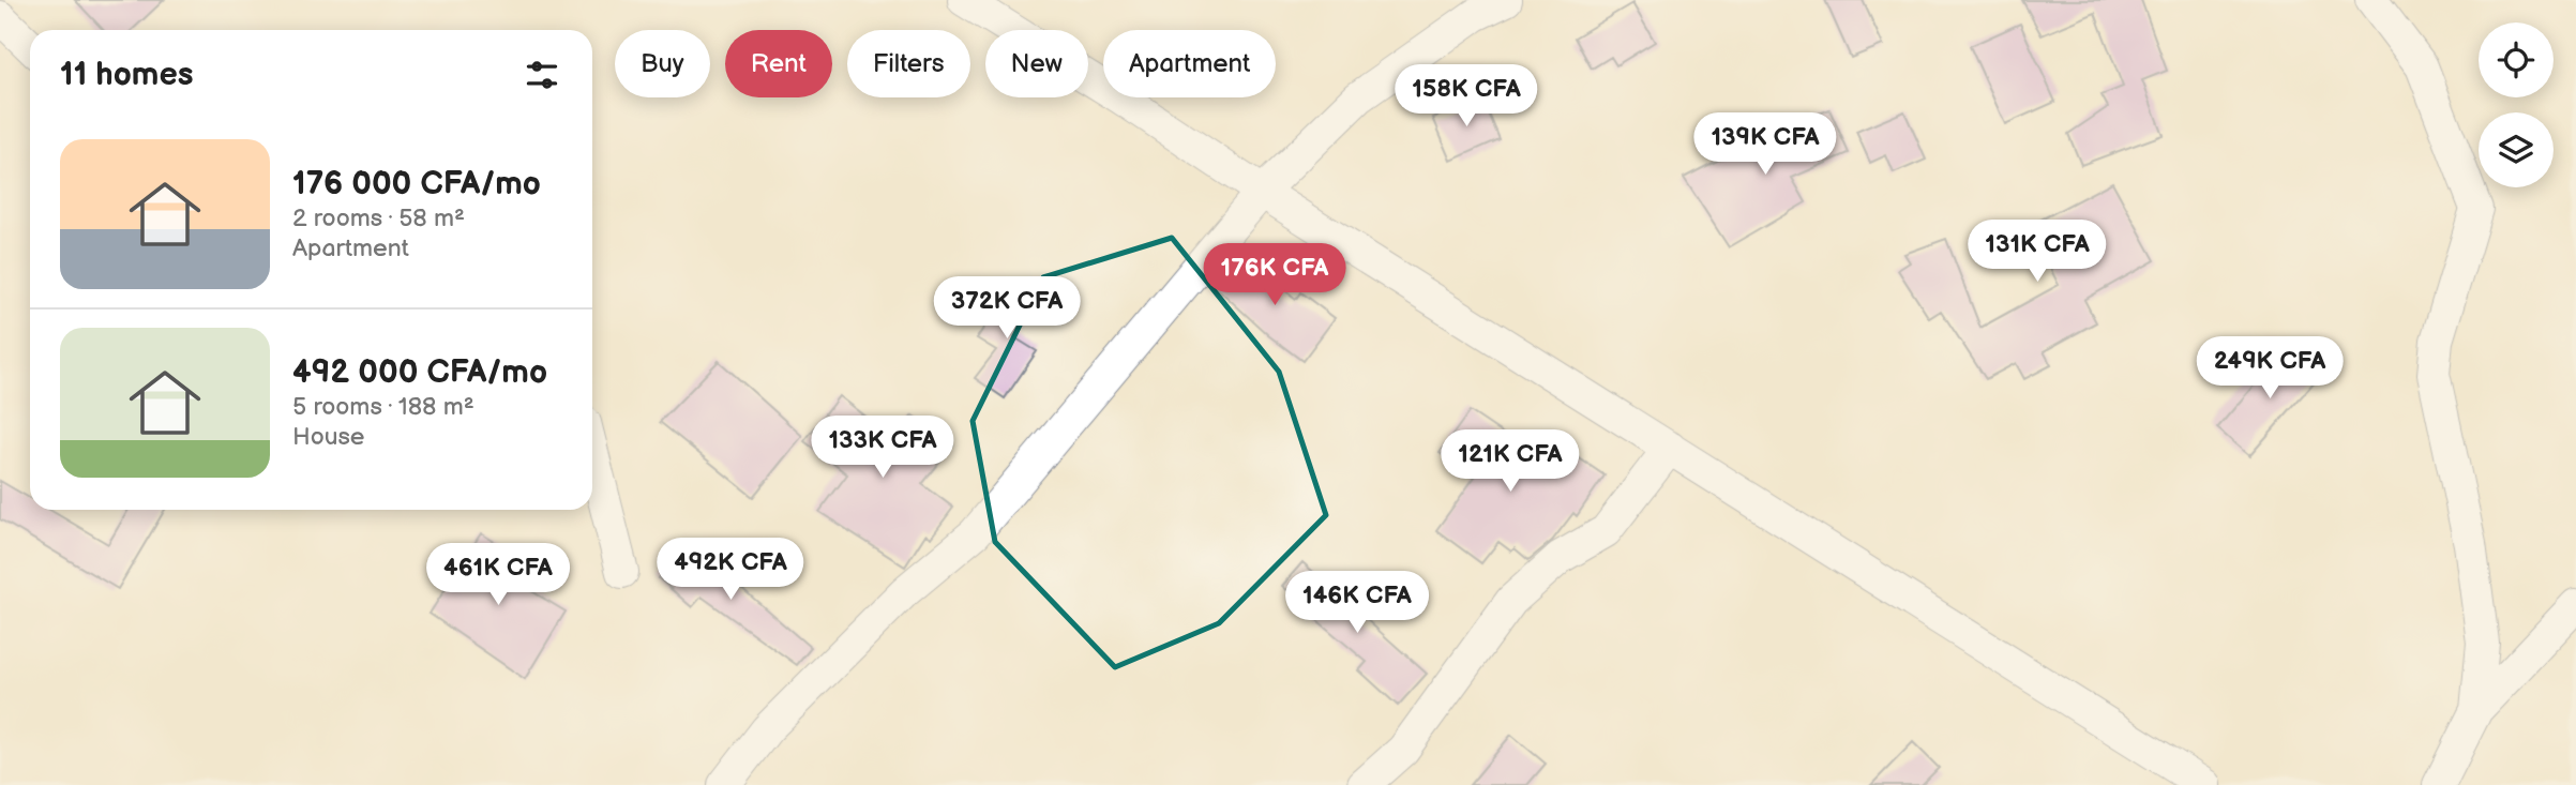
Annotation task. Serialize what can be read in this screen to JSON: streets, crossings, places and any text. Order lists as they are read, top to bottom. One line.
{"page":{"chip":["Buy","Rent","Filters","New","Apartment"],"heading":"11 homes","price":["158K CFA","139K CFA","131K CFA","176K CFA","372K CFA","249K CFA","133K CFA","121K CFA","492K CFA","461K CFA","146K CFA"],"list":[{"name":"176 000 CFA/mo","note":"2 rooms · 58 m² · Apartment"},{"name":"492 000 CFA/mo","note":"5 rooms · 188 m² · House"}]}}
